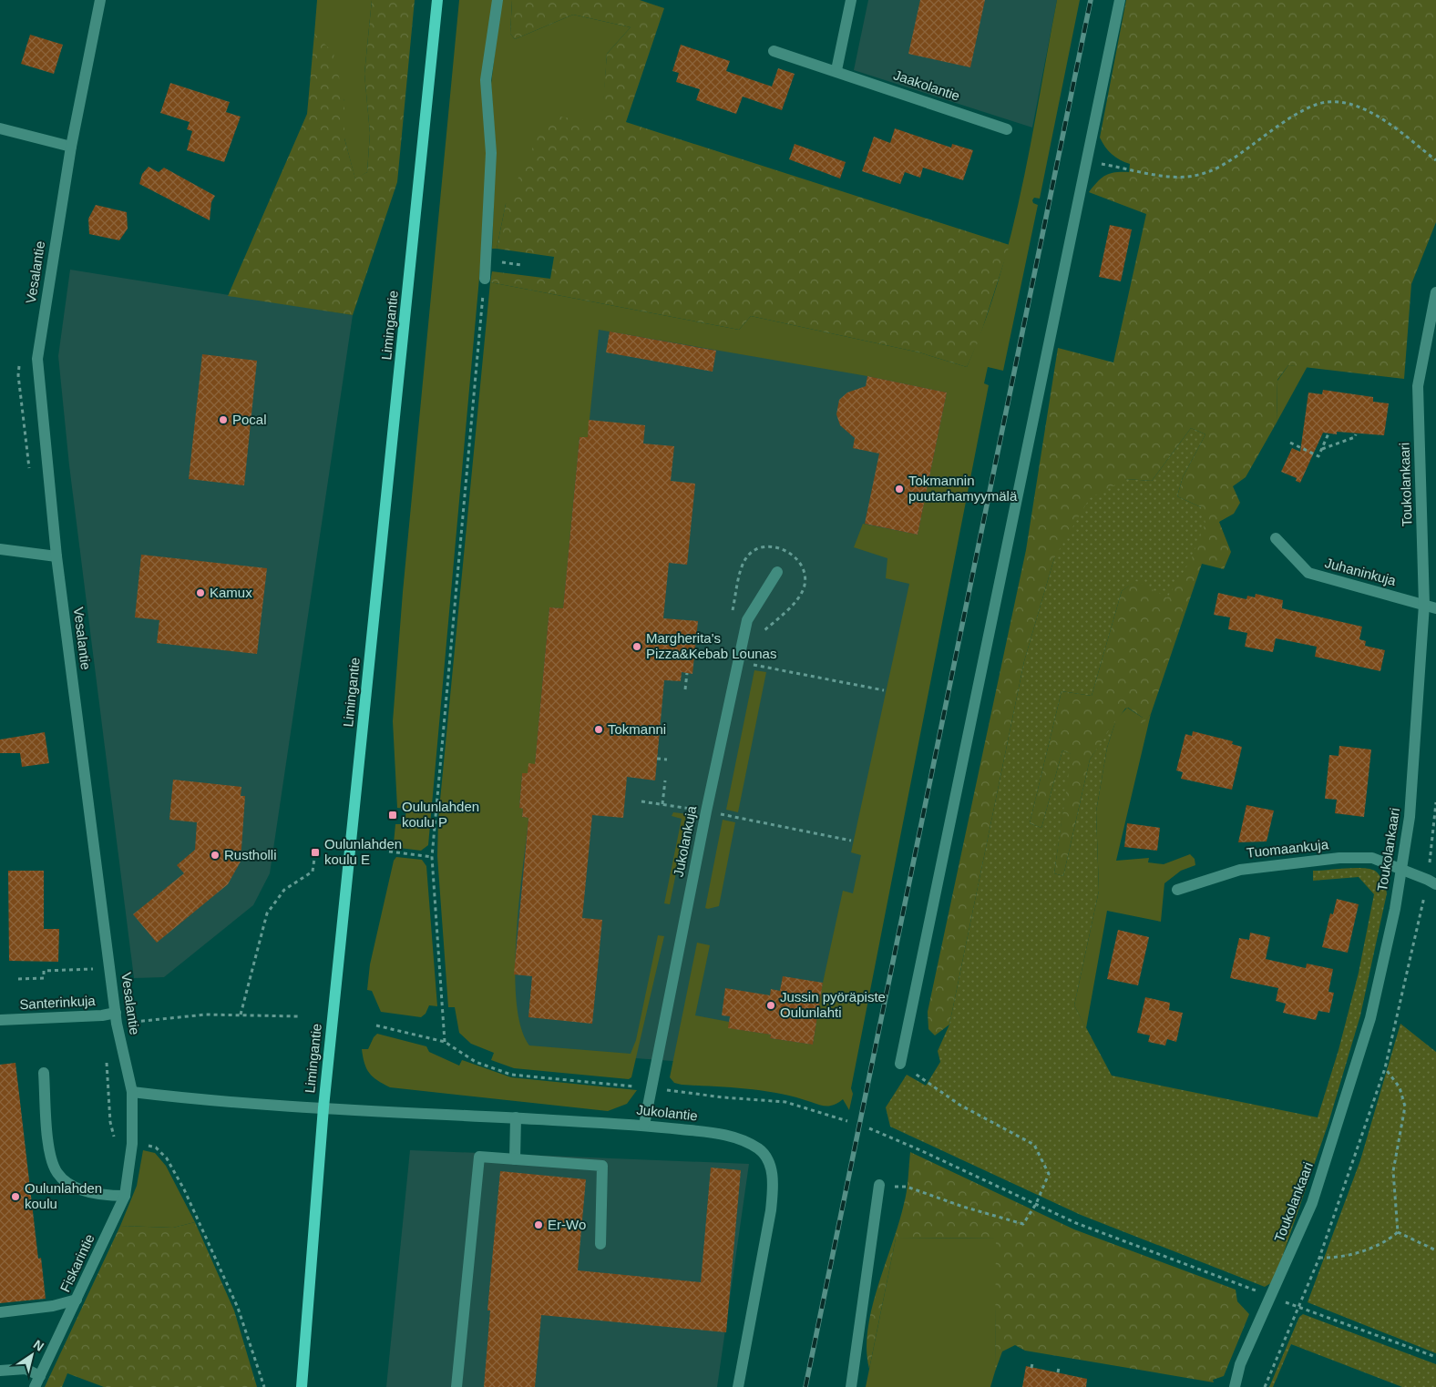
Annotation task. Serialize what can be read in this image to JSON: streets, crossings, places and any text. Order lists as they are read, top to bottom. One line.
{"streets":{"main road":["Limingantie"],"street":["Jaakolantie","Vesalantie","Toukolankaari","Juhaninkuja","Jukolankuja","Tuomaankuja","Santerinkuja","Jukolantie","Fiskarintie"]},"crossings":[["Vesalantie","Santerinkuja"],["Vesalantie","Fiskarintie"],["Limingantie","Jukolantie"],["Toukolankaari","Juhaninkuja"],["Toukolankaari","Tuomaankuja"],["Jukolankuja","Jukolantie"]],"places":{"other":["Pocal","Tokmannin puutarhamyymälä","Kamux","Margherita's Pizza&Kebab Lounas","Tokmanni","Rustholli","Jussin pyöräpiste Oulunlahti","Oulunlahden koulu","Er-Wo"],"transit":["Oulunlahden koulu P","Oulunlahden koulu E"]},"north":"top right"}
